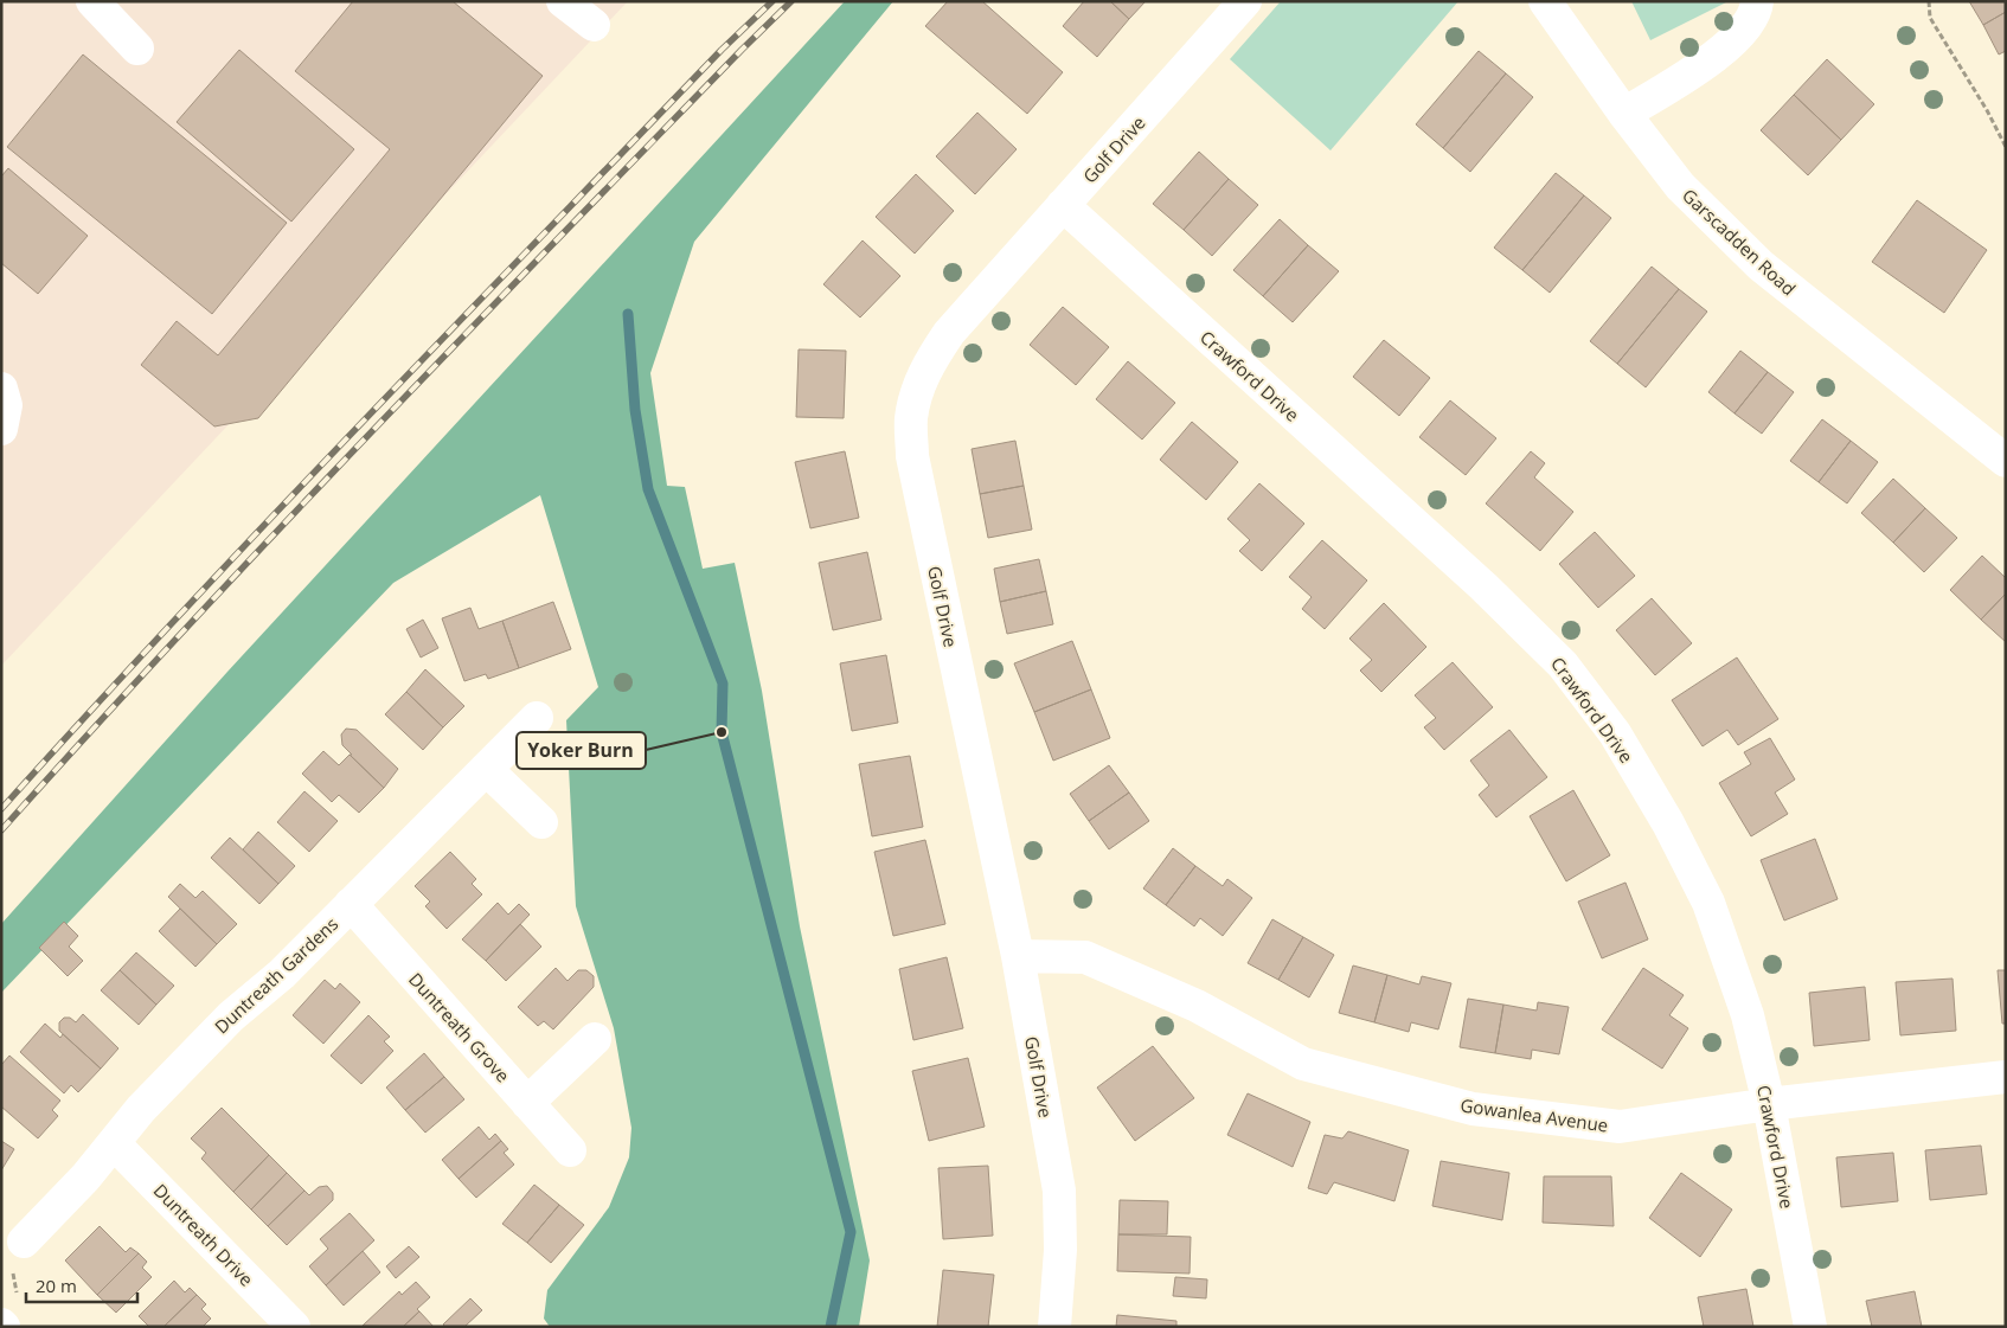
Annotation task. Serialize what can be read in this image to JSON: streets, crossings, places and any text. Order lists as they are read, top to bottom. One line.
{"streets":{"street":["Golf Drive","Garscadden Road","Crawford Drive","Duntreath Gardens","Duntreath Grove","Gowanlea Avenue","Duntreath Drive"]},"crossings":[["Golf Drive","Crawford Drive"],["Golf Drive","Gowanlea Avenue"],["Crawford Drive","Gowanlea Avenue"],["Duntreath Gardens","Duntreath Grove"],["Duntreath Gardens","Duntreath Drive"]],"places":["Yoker Burn"],"scale_bar":"20 m"}
